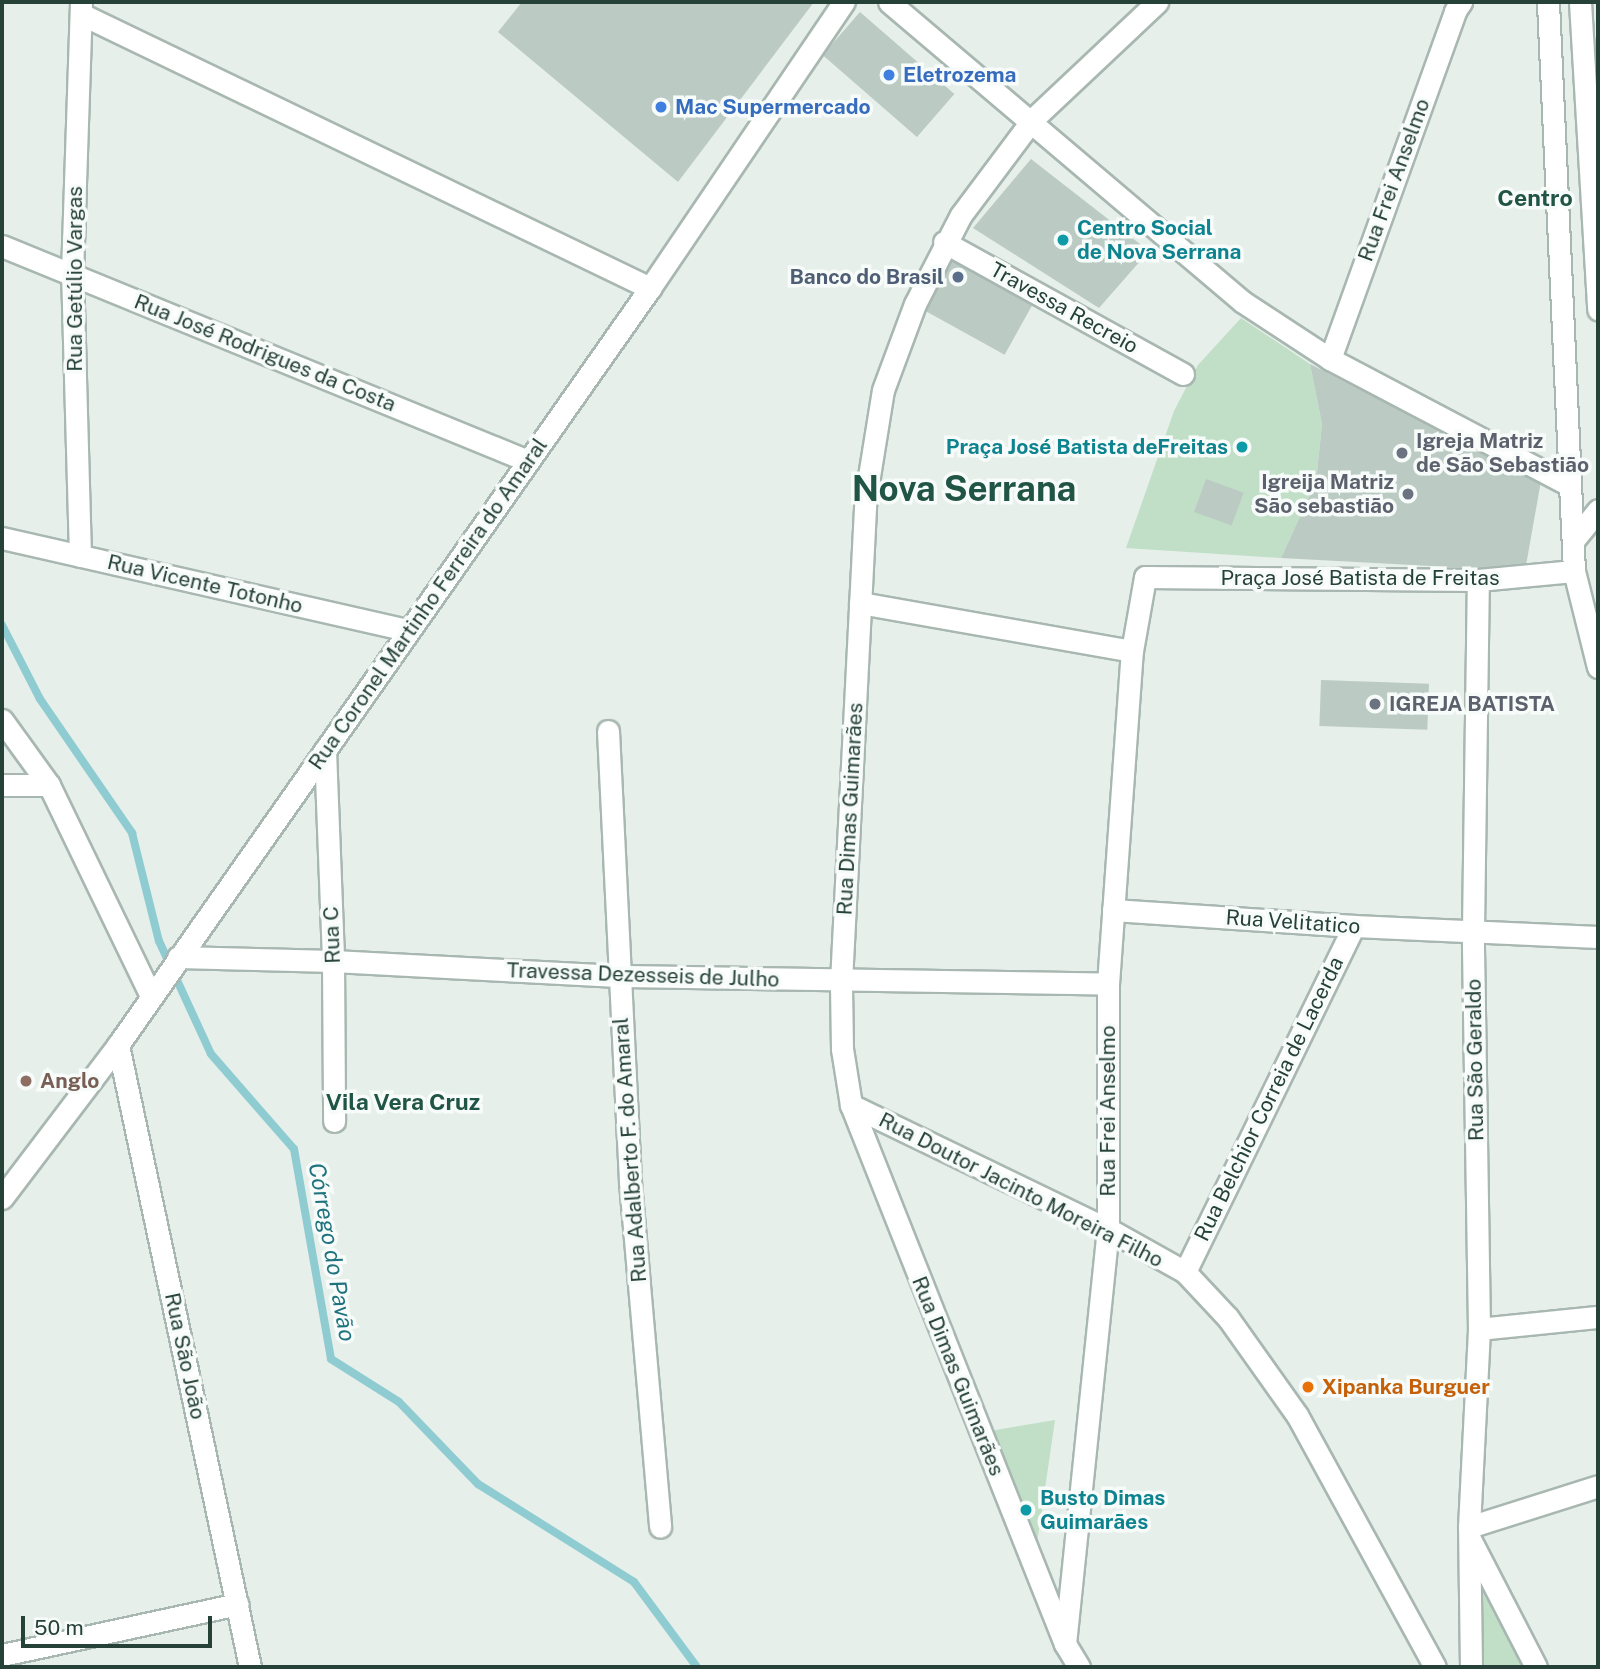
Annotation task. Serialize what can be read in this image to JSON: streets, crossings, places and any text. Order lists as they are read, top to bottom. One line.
{"streets":{"street":["Rua Frei Anselmo","Rua Getúlio Vargas","Travessa Recreio","Rua José Rodrigues da Costa","Praça José Batista de Freitas","Rua Vicente Totonho","Rua Coronel Martinho Ferreira do Amaral","Rua Dimas Guimarães","Rua Velitatico","Rua C","Travessa Dezesseis de Julho","Rua São Geraldo","Rua Belchior Correia de Lacerda","Rua Adalberto F. do Amaral","Rua Doutor Jacinto Moreira Filho","Rua São João"]},"crossings":[["Rua Frei Anselmo","Praça José Batista de Freitas"],["Rua Frei Anselmo","Rua Dimas Guimarães"],["Rua Frei Anselmo","Rua Velitatico"],["Rua Frei Anselmo","Travessa Dezesseis de Julho"],["Rua Frei Anselmo","Rua Doutor Jacinto Moreira Filho"],["Rua Getúlio Vargas","Rua José Rodrigues da Costa"],["Rua Getúlio Vargas","Rua Vicente Totonho"],["Travessa Recreio","Rua Dimas Guimarães"],["Rua José Rodrigues da Costa","Rua Coronel Martinho Ferreira do Amaral"],["Praça José Batista de Freitas","Rua São Geraldo"],["Rua Vicente Totonho","Rua Coronel Martinho Ferreira do Amaral"],["Rua Coronel Martinho Ferreira do Amaral","Rua C"],["Rua Coronel Martinho Ferreira do Amaral","Travessa Dezesseis de Julho"],["Rua Coronel Martinho Ferreira do Amaral","Rua São João"],["Rua Dimas Guimarães","Travessa Dezesseis de Julho"],["Rua Dimas Guimarães","Rua Doutor Jacinto Moreira Filho"],["Rua Velitatico","Rua São Geraldo"],["Rua Velitatico","Rua Belchior Correia de Lacerda"],["Rua C","Travessa Dezesseis de Julho"],["Travessa Dezesseis de Julho","Rua Adalberto F. do Amaral"],["Rua Belchior Correia de Lacerda","Rua Doutor Jacinto Moreira Filho"]],"districts":["Centro","Nova Serrana","Vila Vera Cruz"],"water":["Córrego do Pavão"],"places":["Eletrozema","Mac Supermercado","Centro Social de Nova Serrana","Banco do Brasil","Praça José Batista deFreitas","Igreja Matriz de São Sebastião","Igreija Matriz São sebastião","IGREJA BATISTA","Anglo","Xipanka Burguer","Busto Dimas Guimarães"],"scale_bar":"50 m"}
